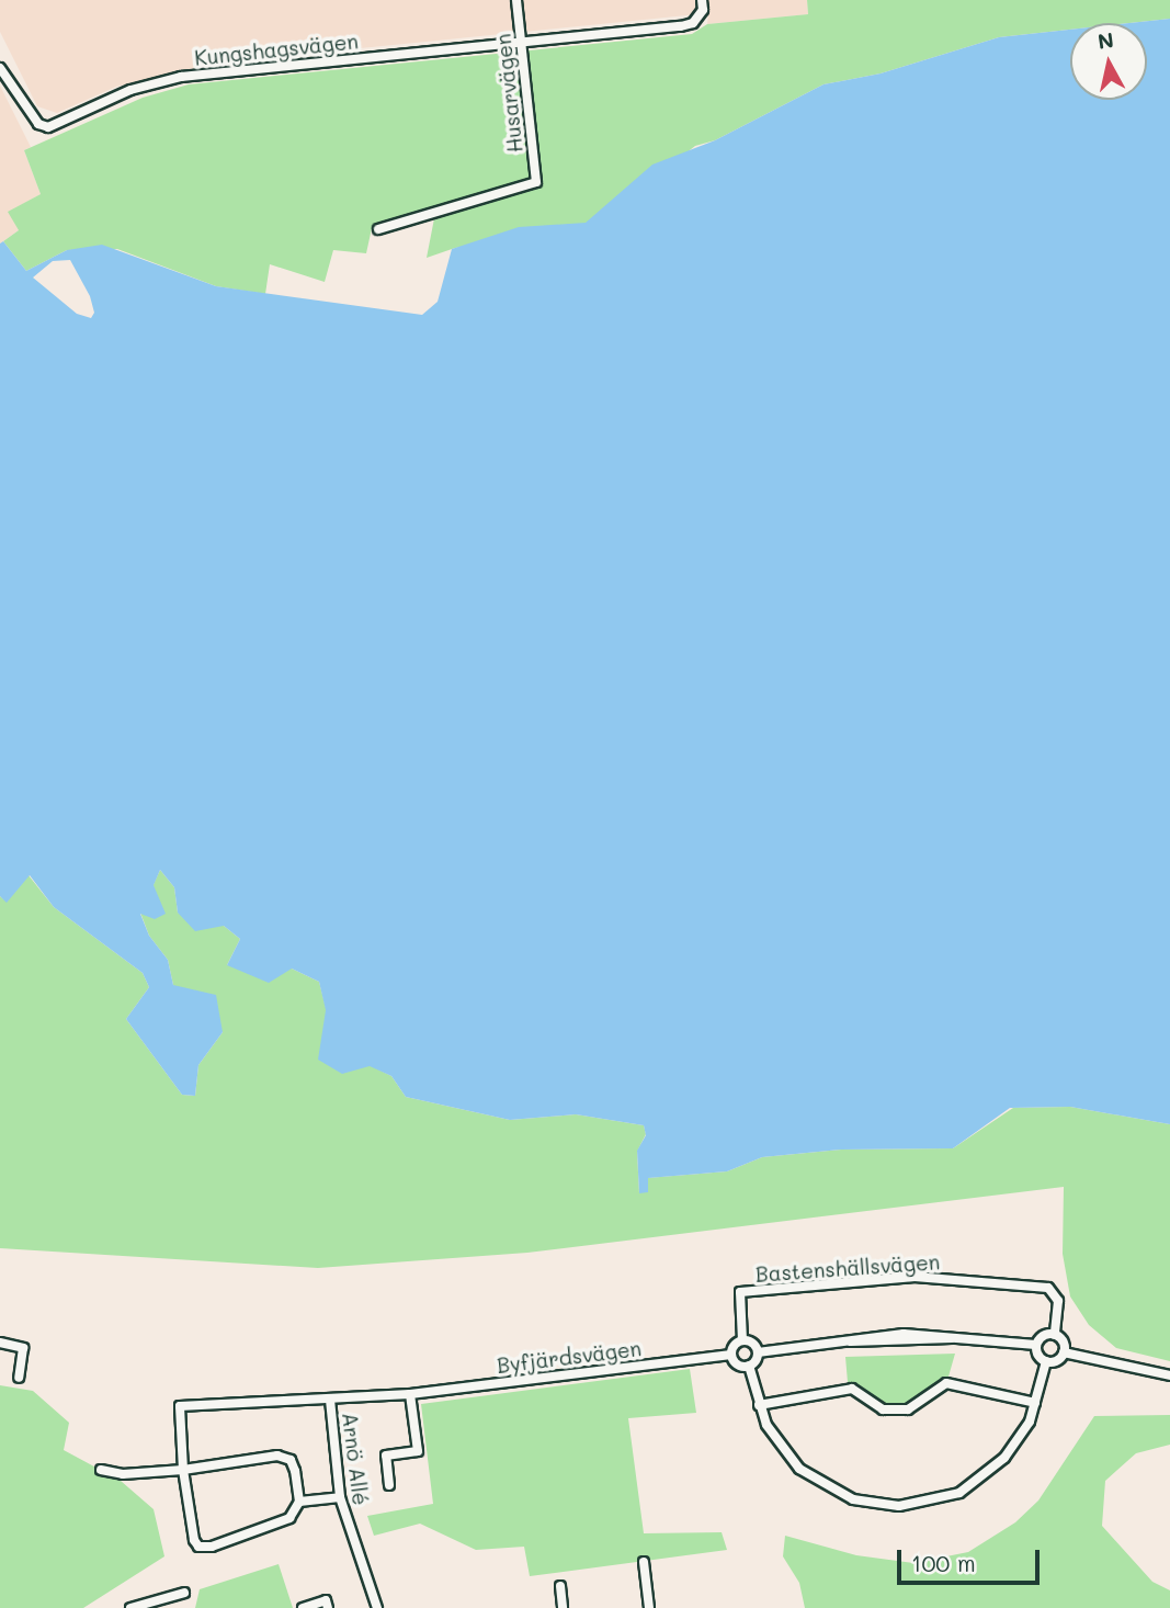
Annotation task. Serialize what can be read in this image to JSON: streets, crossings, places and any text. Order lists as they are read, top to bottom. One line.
{"streets":{"street":["Kungshagsvägen","Husarvägen","Bastenshällsvägen","Byfjärdsvägen","Arnö Allé"]},"crossings":[["Kungshagsvägen","Husarvägen"],["Bastenshällsvägen","Byfjärdsvägen"],["Byfjärdsvägen","Arnö Allé"]],"scale_bar":"100 m","north":"top"}
